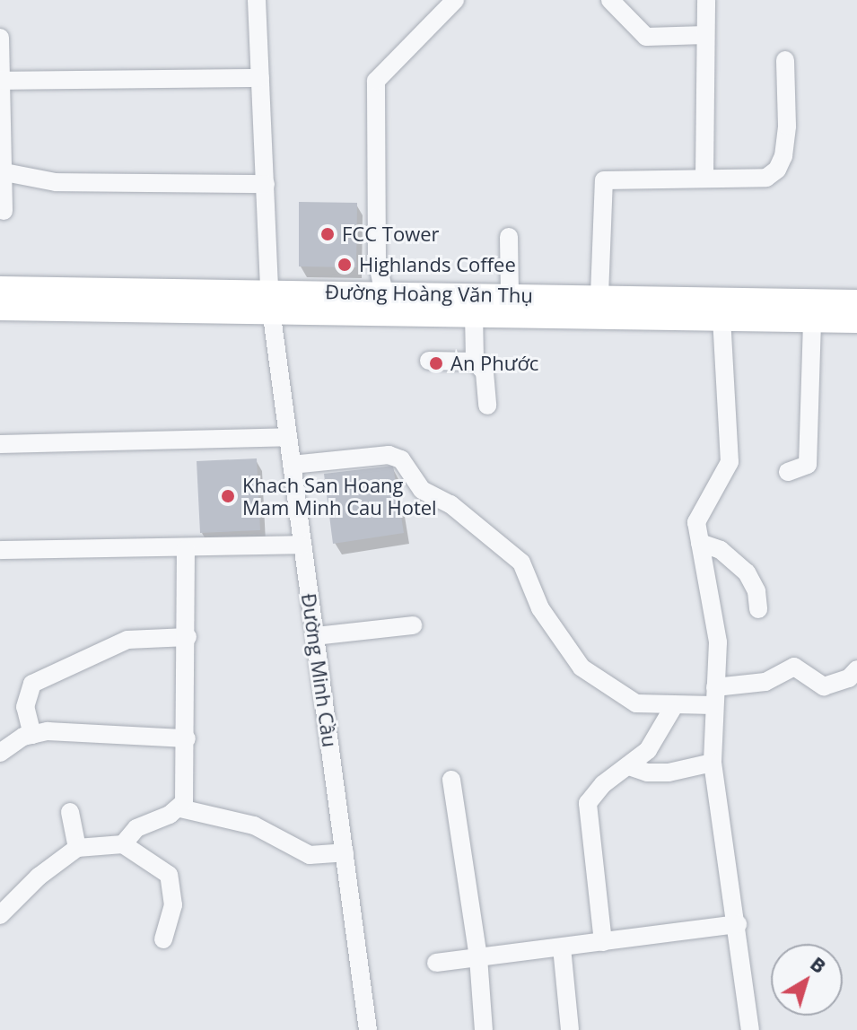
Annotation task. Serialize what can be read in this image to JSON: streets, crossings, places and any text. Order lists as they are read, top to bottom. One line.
{"streets":{"main road":["Đường Hoàng Văn Thụ"],"street":["Đường Minh Cầu"]},"crossings":[["Đường Hoàng Văn Thụ","Đường Minh Cầu"]],"places":["FCC Tower","Highlands Coffee","An Phước","Khach San Hoang Mam Minh Cau Hotel"],"north":"top right"}
